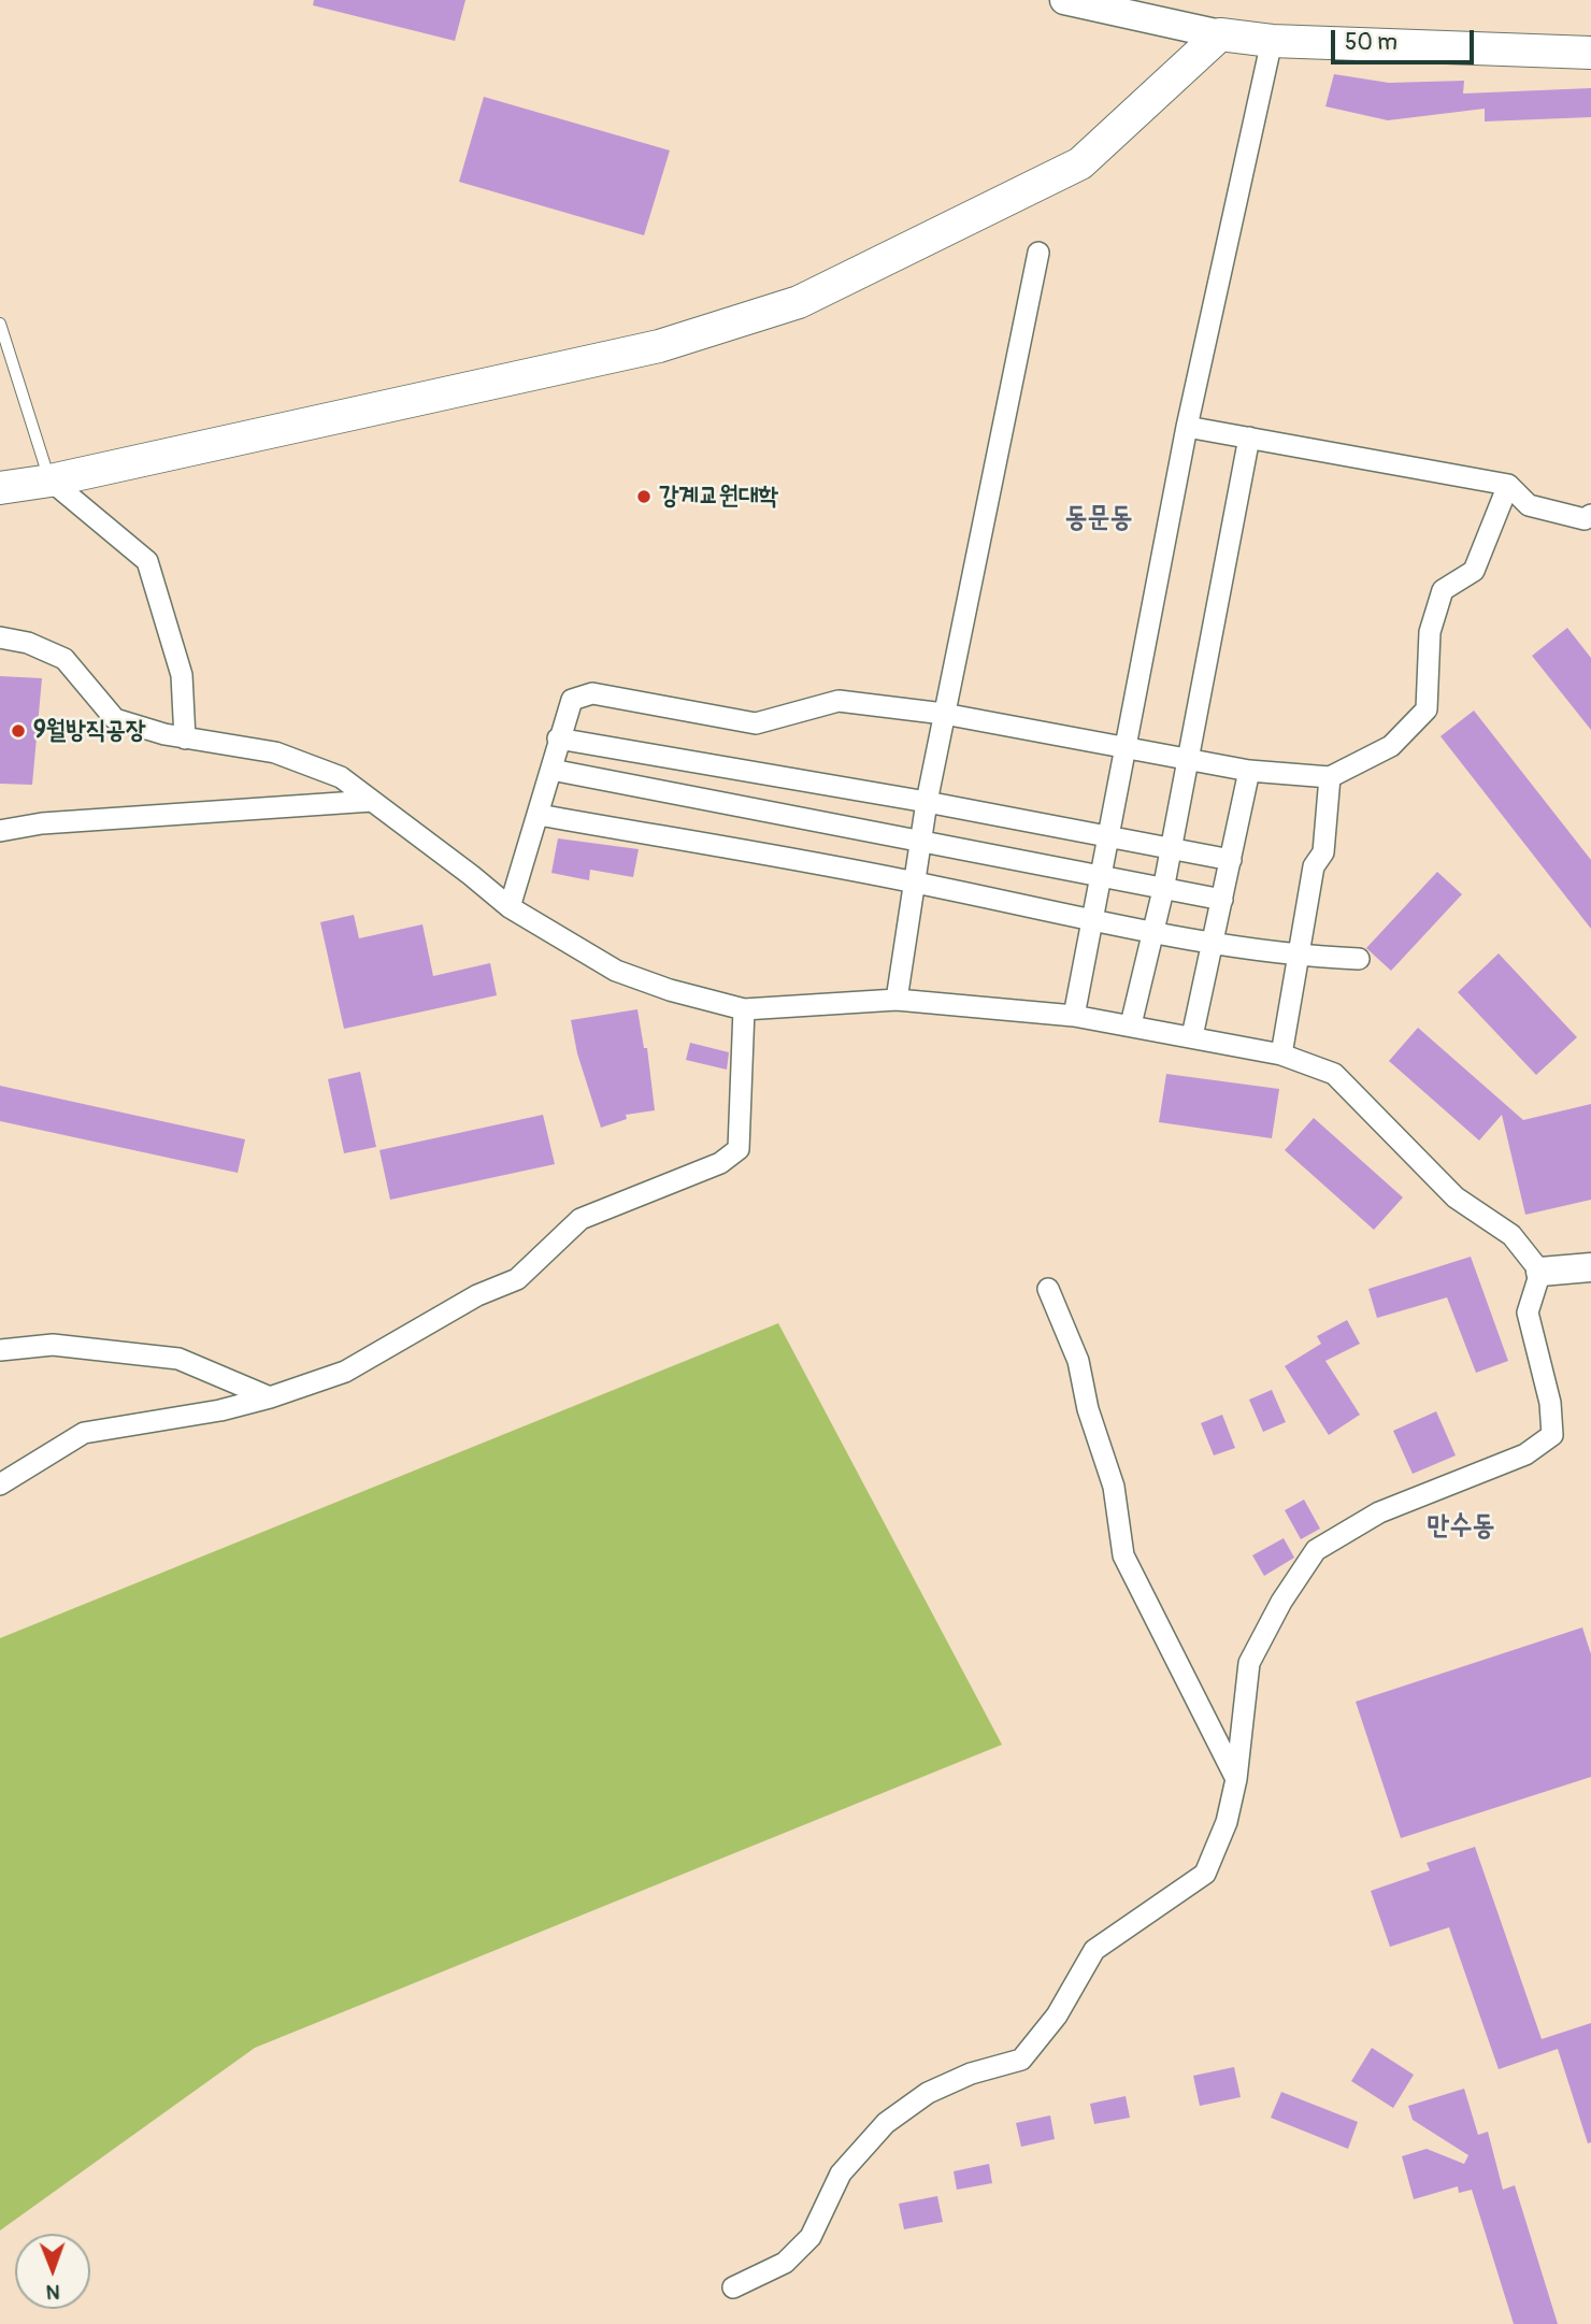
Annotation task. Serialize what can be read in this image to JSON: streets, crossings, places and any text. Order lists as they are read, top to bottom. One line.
{"districts":["동문동","만수동"],"places":["강계교원대학","9월방직공장"],"scale_bar":"50 m","north":"bottom"}
